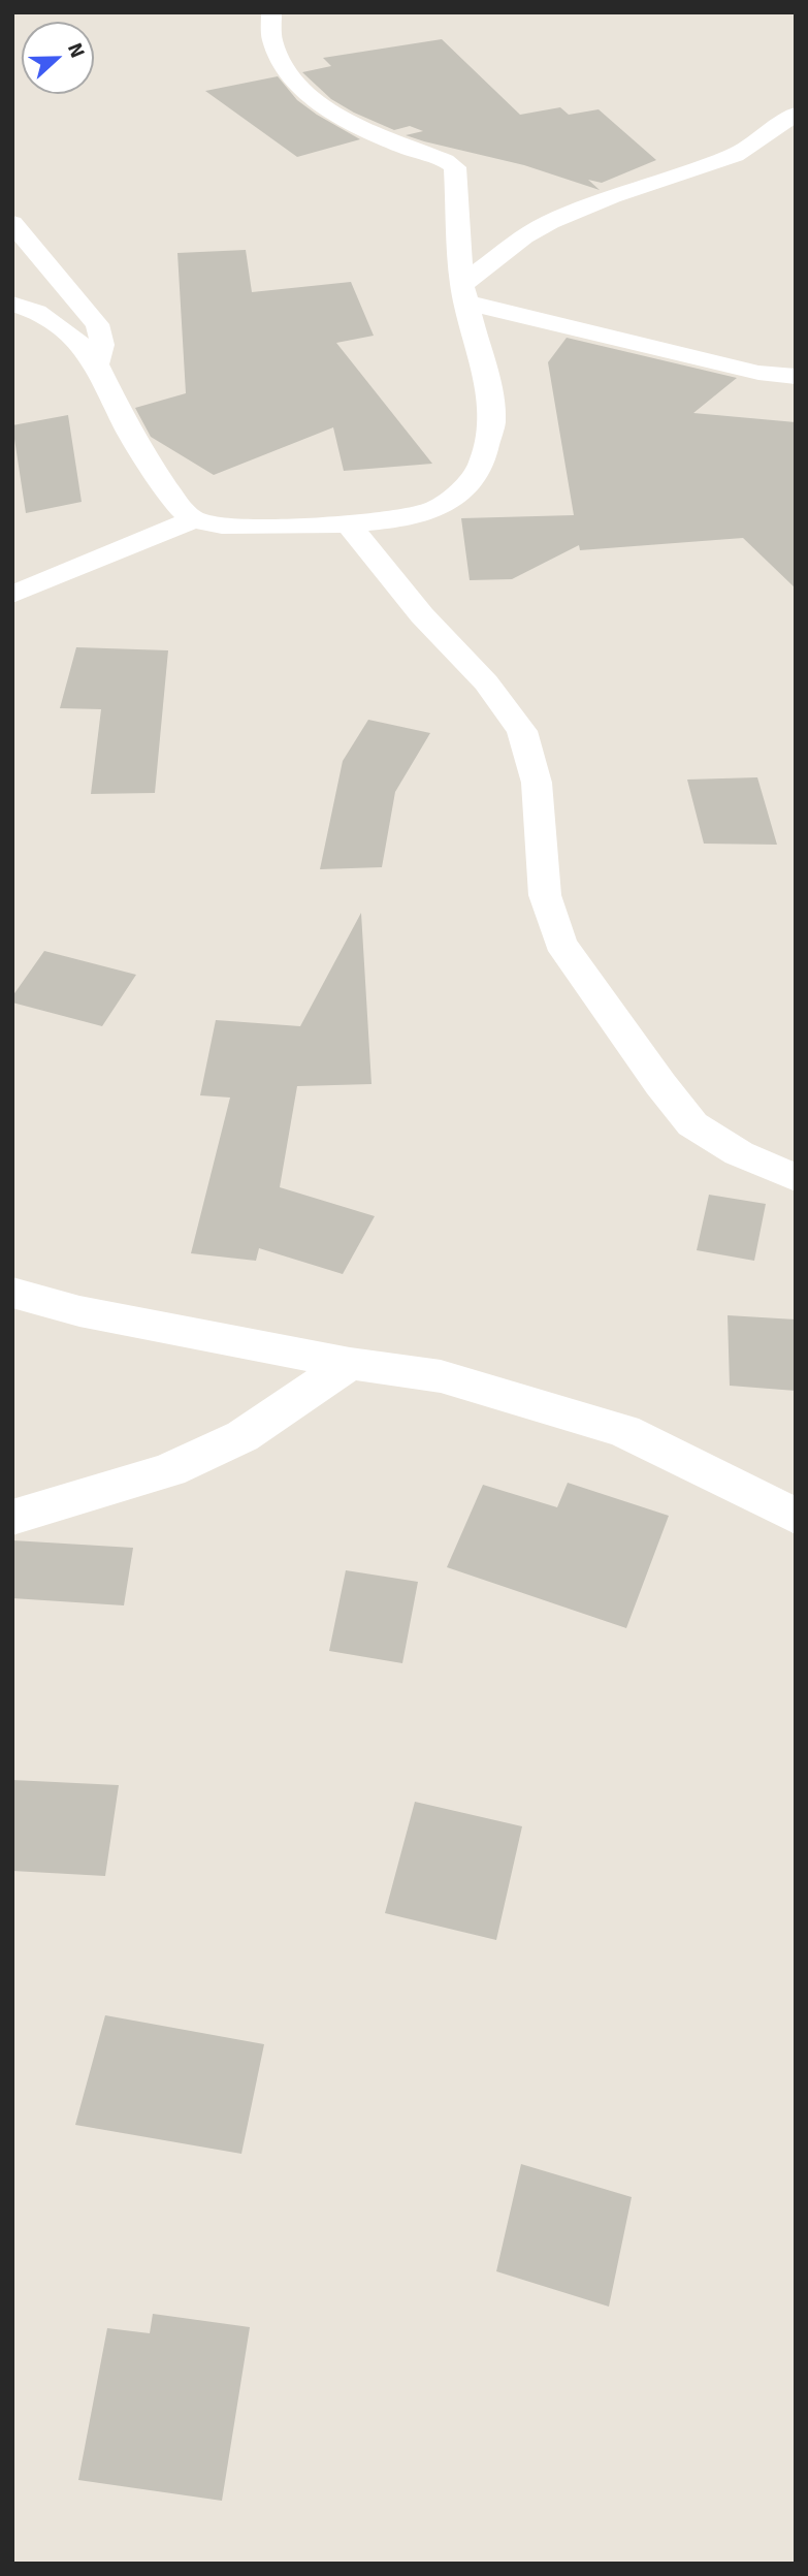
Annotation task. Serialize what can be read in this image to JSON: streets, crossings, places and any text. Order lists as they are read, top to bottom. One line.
{"north":"right"}
